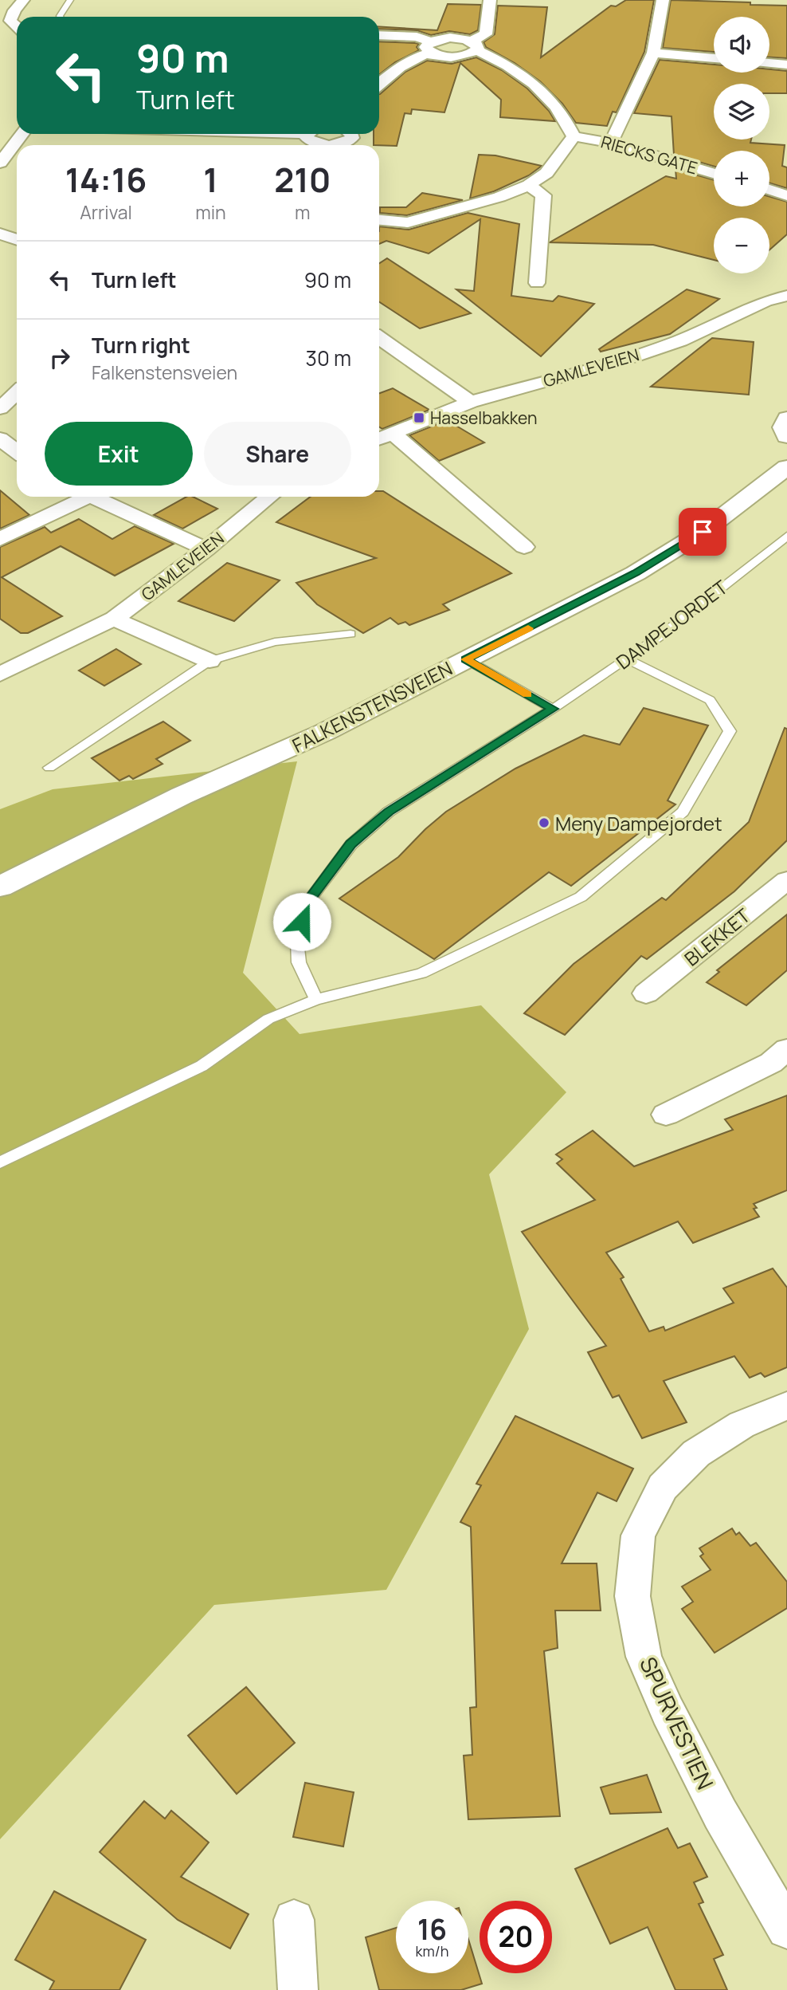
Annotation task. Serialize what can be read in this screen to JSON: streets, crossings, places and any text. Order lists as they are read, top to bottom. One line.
{"streets":{"main road":["FALKENSTENSVEIEN"],"street":["RIECKS GATE","GAMLEVEIEN","BLEKKET","SPURVESTIEN"],"lane":["DAMPEJORDET"]},"places":{"transit":["Hasselbakken"],"other":["Meny Dampejordet"]},"page":{"map_buttons":["+","−"],"turn":["90 m","Turn left"],"eta":["14:16","Arrival","1","min","210","m"],"list":[{"name":"Turn left","value":"90 m"},{"name":"Turn right","note":"Falkenstensveien","value":"30 m"}],"buttons":["Exit","Share"],"speed":"16 km/h","limit":"20"}}
